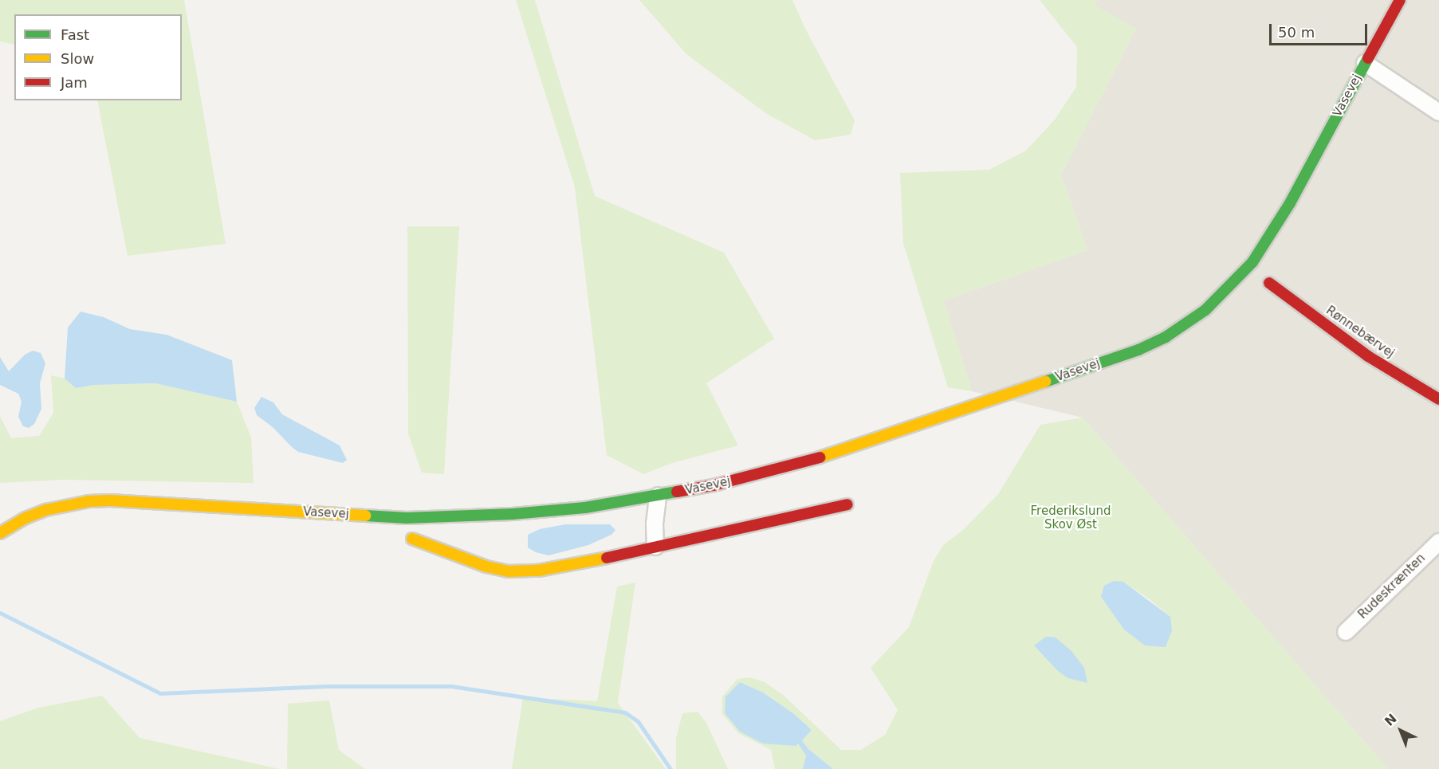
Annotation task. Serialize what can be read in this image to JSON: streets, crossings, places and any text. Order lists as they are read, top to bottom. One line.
{"streets":{"street":["Vasevej","Rønnebærvej","Rudeskrænten"]},"parks":["Frederikslund Skov Øst"],"legend":["Fast","Slow","Jam"],"scale_bar":"50 m","north":"top left"}
